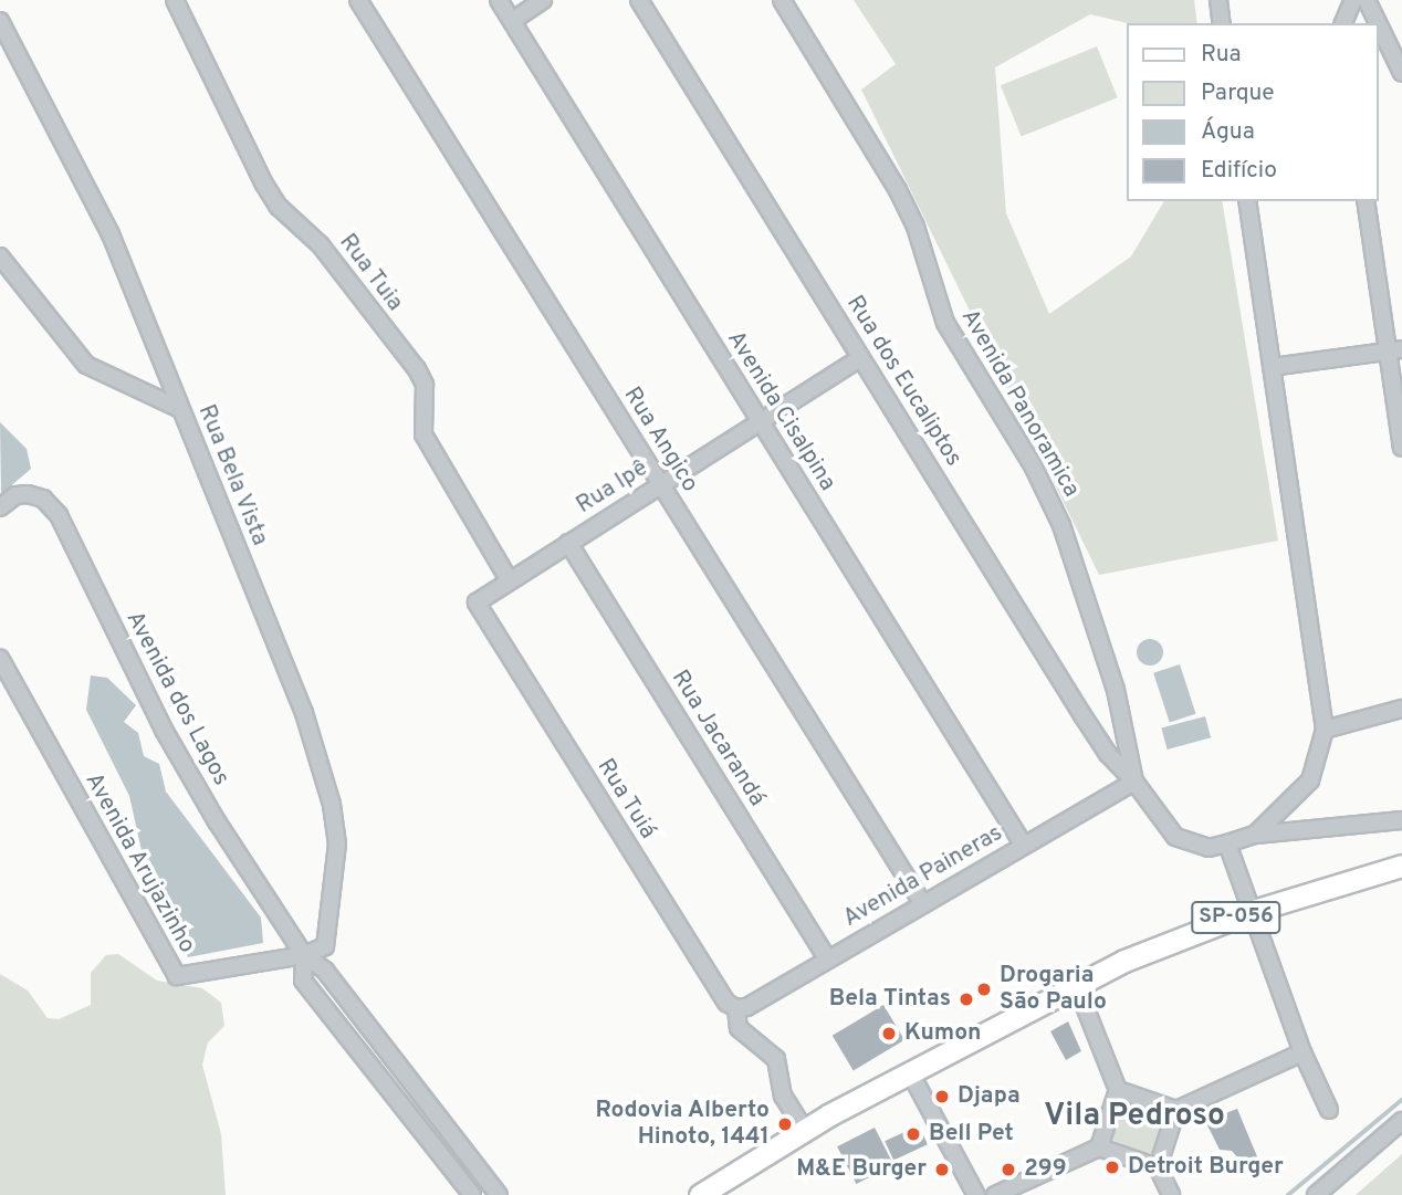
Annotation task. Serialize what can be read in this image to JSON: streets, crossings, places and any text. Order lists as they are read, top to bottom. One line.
{"streets":{"main road":["SP-056"],"street":["Rua Tuia","Rua dos Eucaliptos","Avenida Panoramica","Avenida Cisalpina","Rua Angico","Rua Bela Vista","Rua Ipê","Avenida dos Lagos","Rua Jacarandá","Rua Tuiá","Avenida Arujazinho","Avenida Paineras"]},"crossings":[["Rua Tuia","Rua Ipê"],["Rua dos Eucaliptos","Avenida Panoramica"],["Rua dos Eucaliptos","Rua Ipê"],["Rua dos Eucaliptos","Avenida Paineras"],["Avenida Panoramica","Avenida Paineras"],["Avenida Cisalpina","Rua Ipê"],["Avenida Cisalpina","Avenida Paineras"],["Rua Angico","Rua Ipê"],["Rua Angico","Avenida Paineras"],["Rua Bela Vista","Avenida dos Lagos"],["Rua Bela Vista","Avenida Arujazinho"],["Rua Ipê","Rua Jacarandá"],["Rua Ipê","Rua Tuiá"],["Avenida dos Lagos","Avenida Arujazinho"],["Rua Jacarandá","Avenida Paineras"],["Rua Tuiá","Avenida Paineras"],["Rua Tuiá","SP-056"]],"districts":["Vila Pedroso"],"places":["Drogaria São Paulo","Bela Tintas","Kumon","Djapa","Rodovia Alberto Hinoto, 1441","Bell Pet","Detroit Burger","M&E Burger","299"],"legend":["Rua","Parque","Água","Edifício"]}
